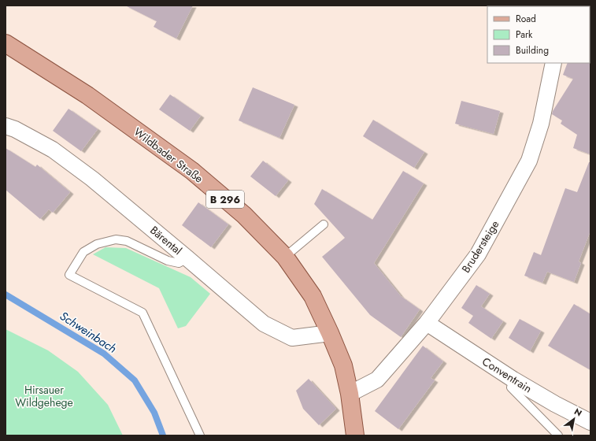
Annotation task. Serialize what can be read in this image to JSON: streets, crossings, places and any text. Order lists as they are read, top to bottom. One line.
{"streets":{"main road":["Wildbader Straße","B 296"],"street":["Bärental","Brudersteige","Conventrain"]},"crossings":[["Wildbader Straße","Bärental"],["Wildbader Straße","Brudersteige"],["Brudersteige","Conventrain"]],"water":["Schweinbach"],"parks":["Hirsauer Wildgehege"],"legend":["Road","Park","Building"],"north":"top right"}
